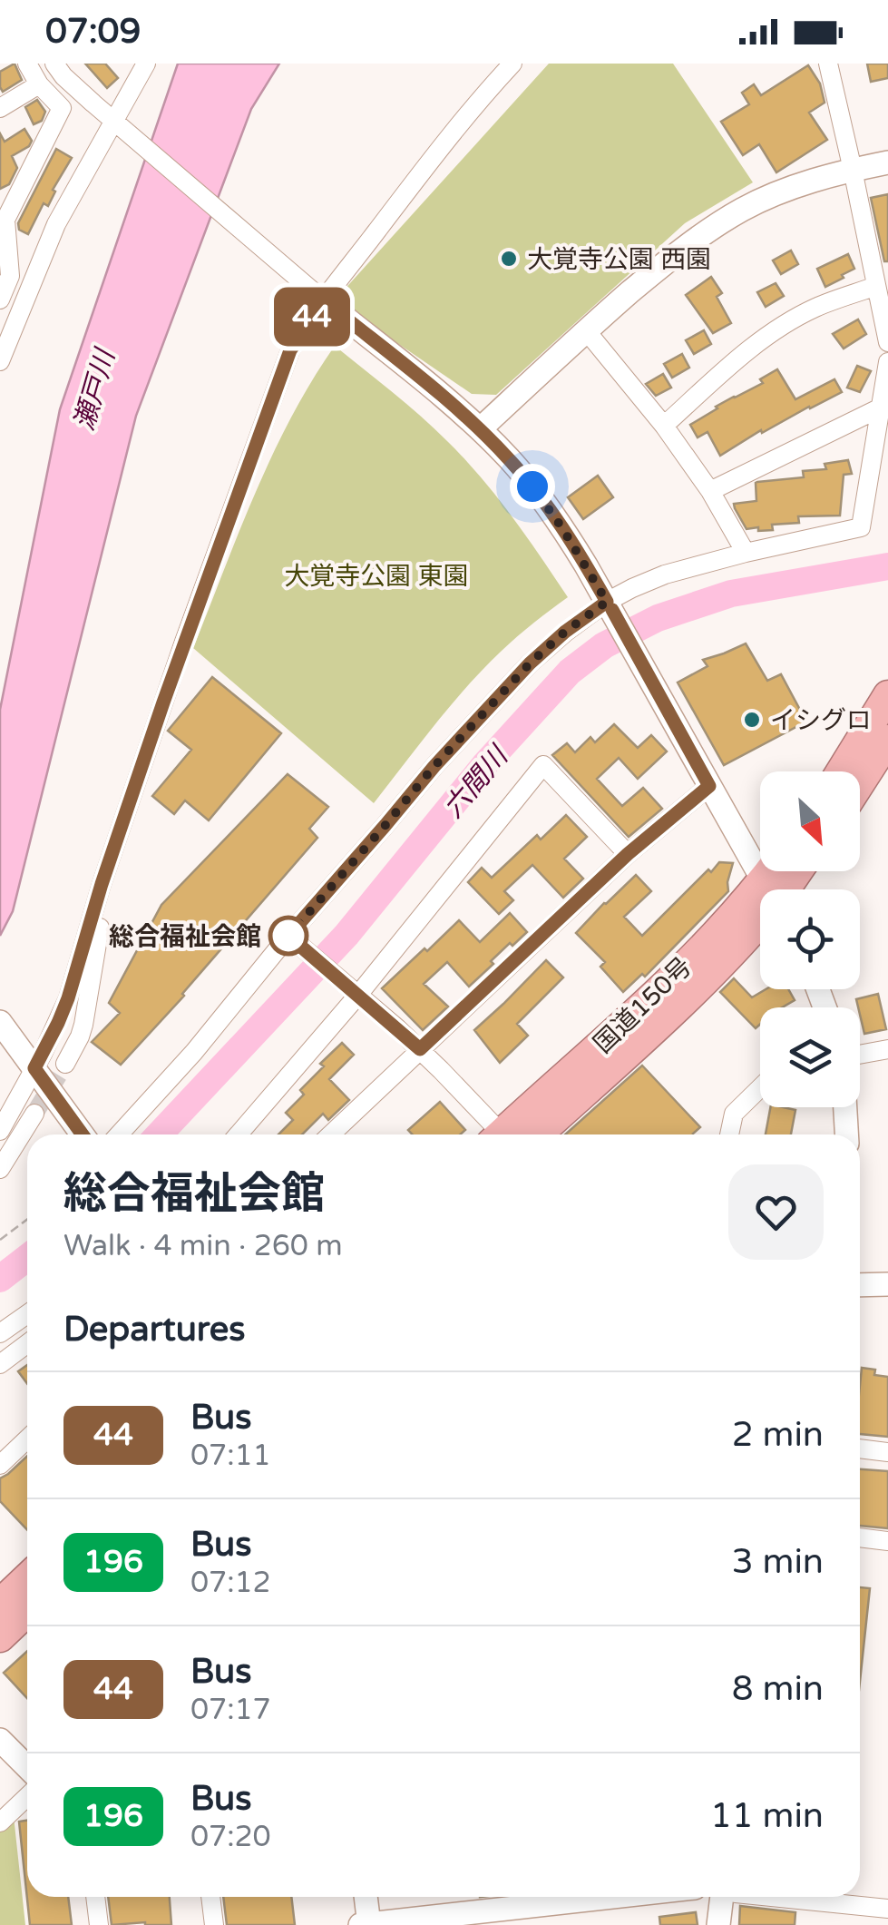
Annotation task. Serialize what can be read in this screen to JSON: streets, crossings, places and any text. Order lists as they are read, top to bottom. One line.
{"streets":{"highway":["国道150号"]},"water":["瀬戸川","六間川"],"parks":["大覚寺公園 東園"],"places":["大覚寺公園 西園","イシグロ","総合福祉会館"],"lines":["bus line 44"],"north":"bottom right","page":{"status":"07:09","on_map":"44","heading":[["総合福祉会館","Walk · 4 min · 260 m"],"Departures"],"list":[{"mark":"44","name":"Bus","note":"07:11","value":"2 min"},{"mark":"196","name":"Bus","note":"07:12","value":"3 min"},{"mark":"44","name":"Bus","note":"07:17","value":"8 min"},{"mark":"196","name":"Bus","note":"07:20","value":"11 min"}]}}
